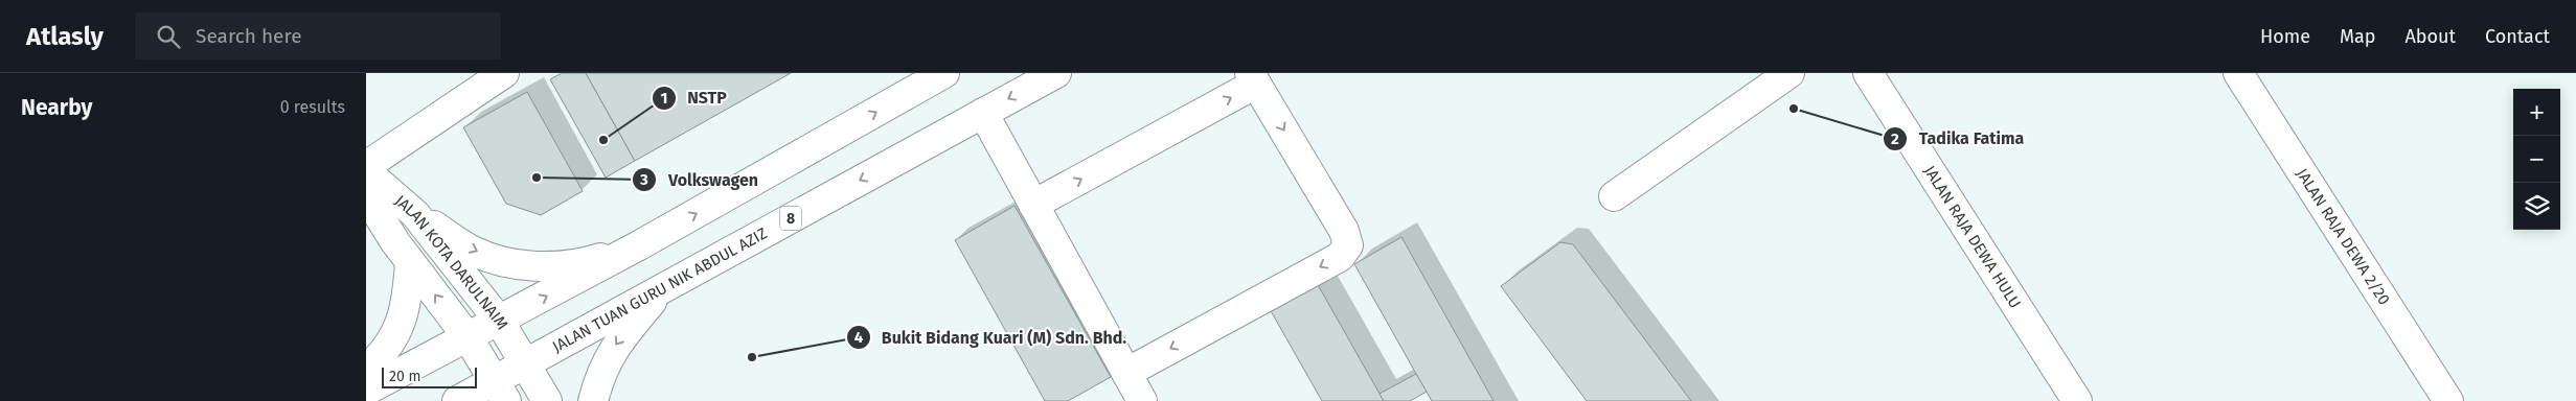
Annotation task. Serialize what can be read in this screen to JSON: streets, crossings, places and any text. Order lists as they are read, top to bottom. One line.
{"streets":{"main road":["8","JALAN RAJA DEWA HULU","JALAN RAJA DEWA 2/20","JALAN KOTA DARULNAIM","JALAN TUAN GURU NIK ABDUL AZIZ"]},"crossings":[["JALAN KOTA DARULNAIM","JALAN TUAN GURU NIK ABDUL AZIZ"]],"places":["Tadika Fatima","NSTP","Volkswagen","Bukit Bidang Kuari (M) Sdn. Bhd."],"scale_bar":"20 m","page":{"header":"Atlasly","search":"Search here","nav":["Home","Map","About","Contact"],"heading":["Nearby","0 results"],"map_buttons":["+","−"],"scale":"20 m"}}
